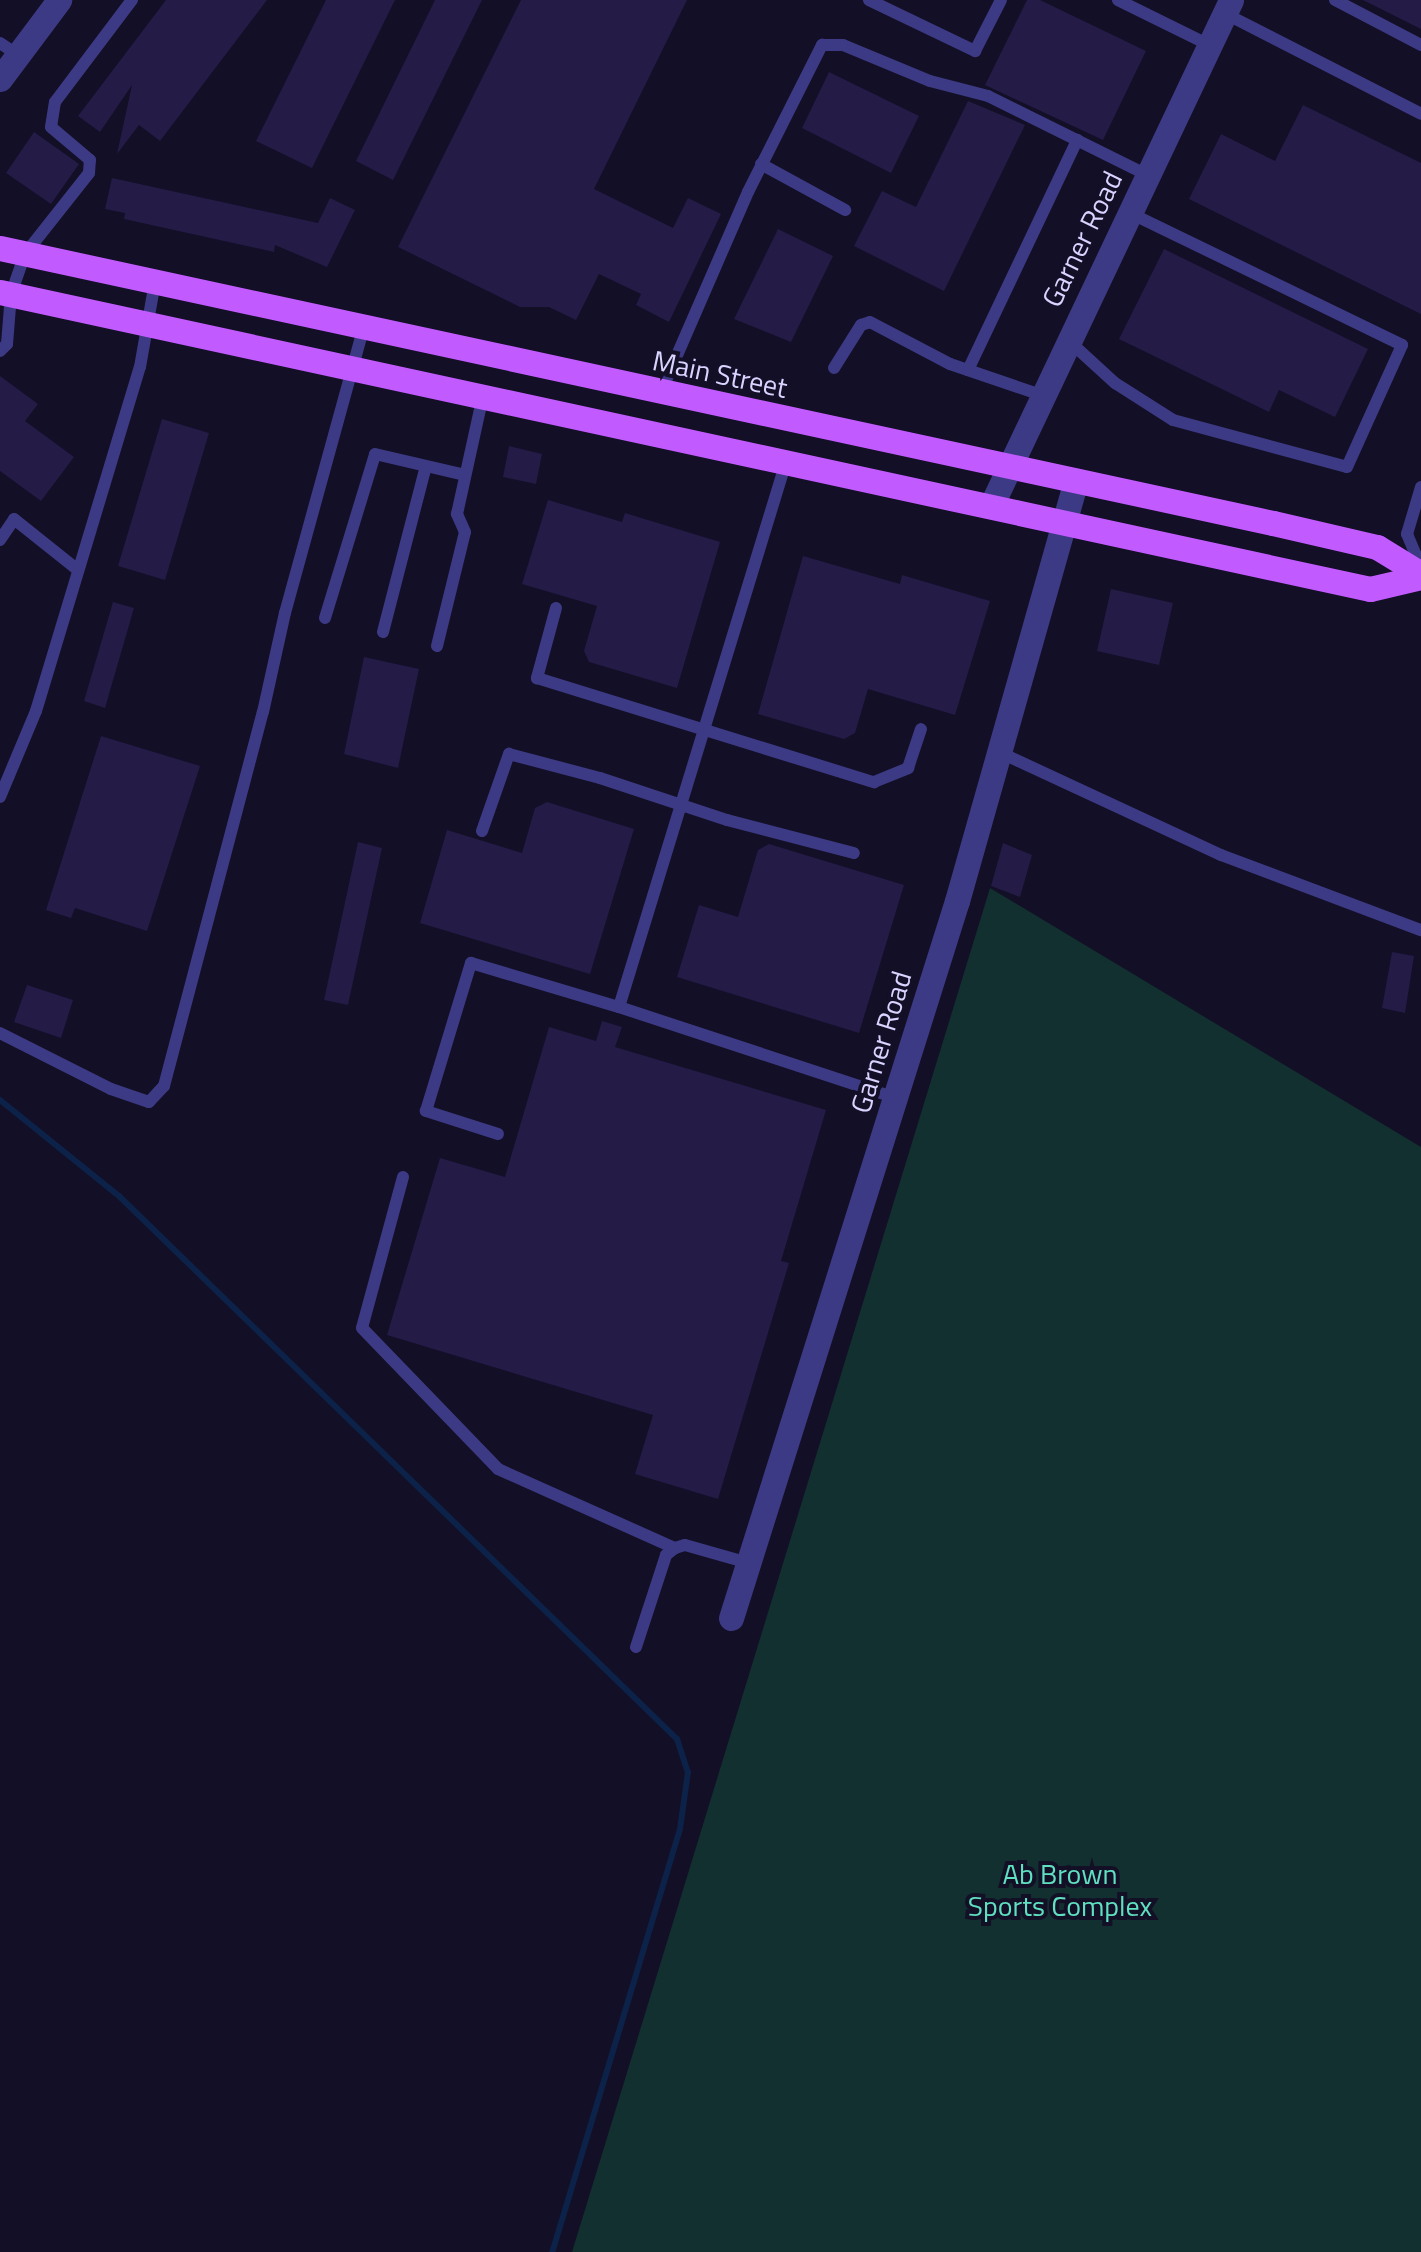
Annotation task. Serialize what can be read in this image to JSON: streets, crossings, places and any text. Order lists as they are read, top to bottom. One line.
{"streets":{"main road":["Main Street"],"street":["Garner Road"]},"crossings":[["Garner Road","Main Street"]],"parks":["Ab Brown Sports Complex"]}
